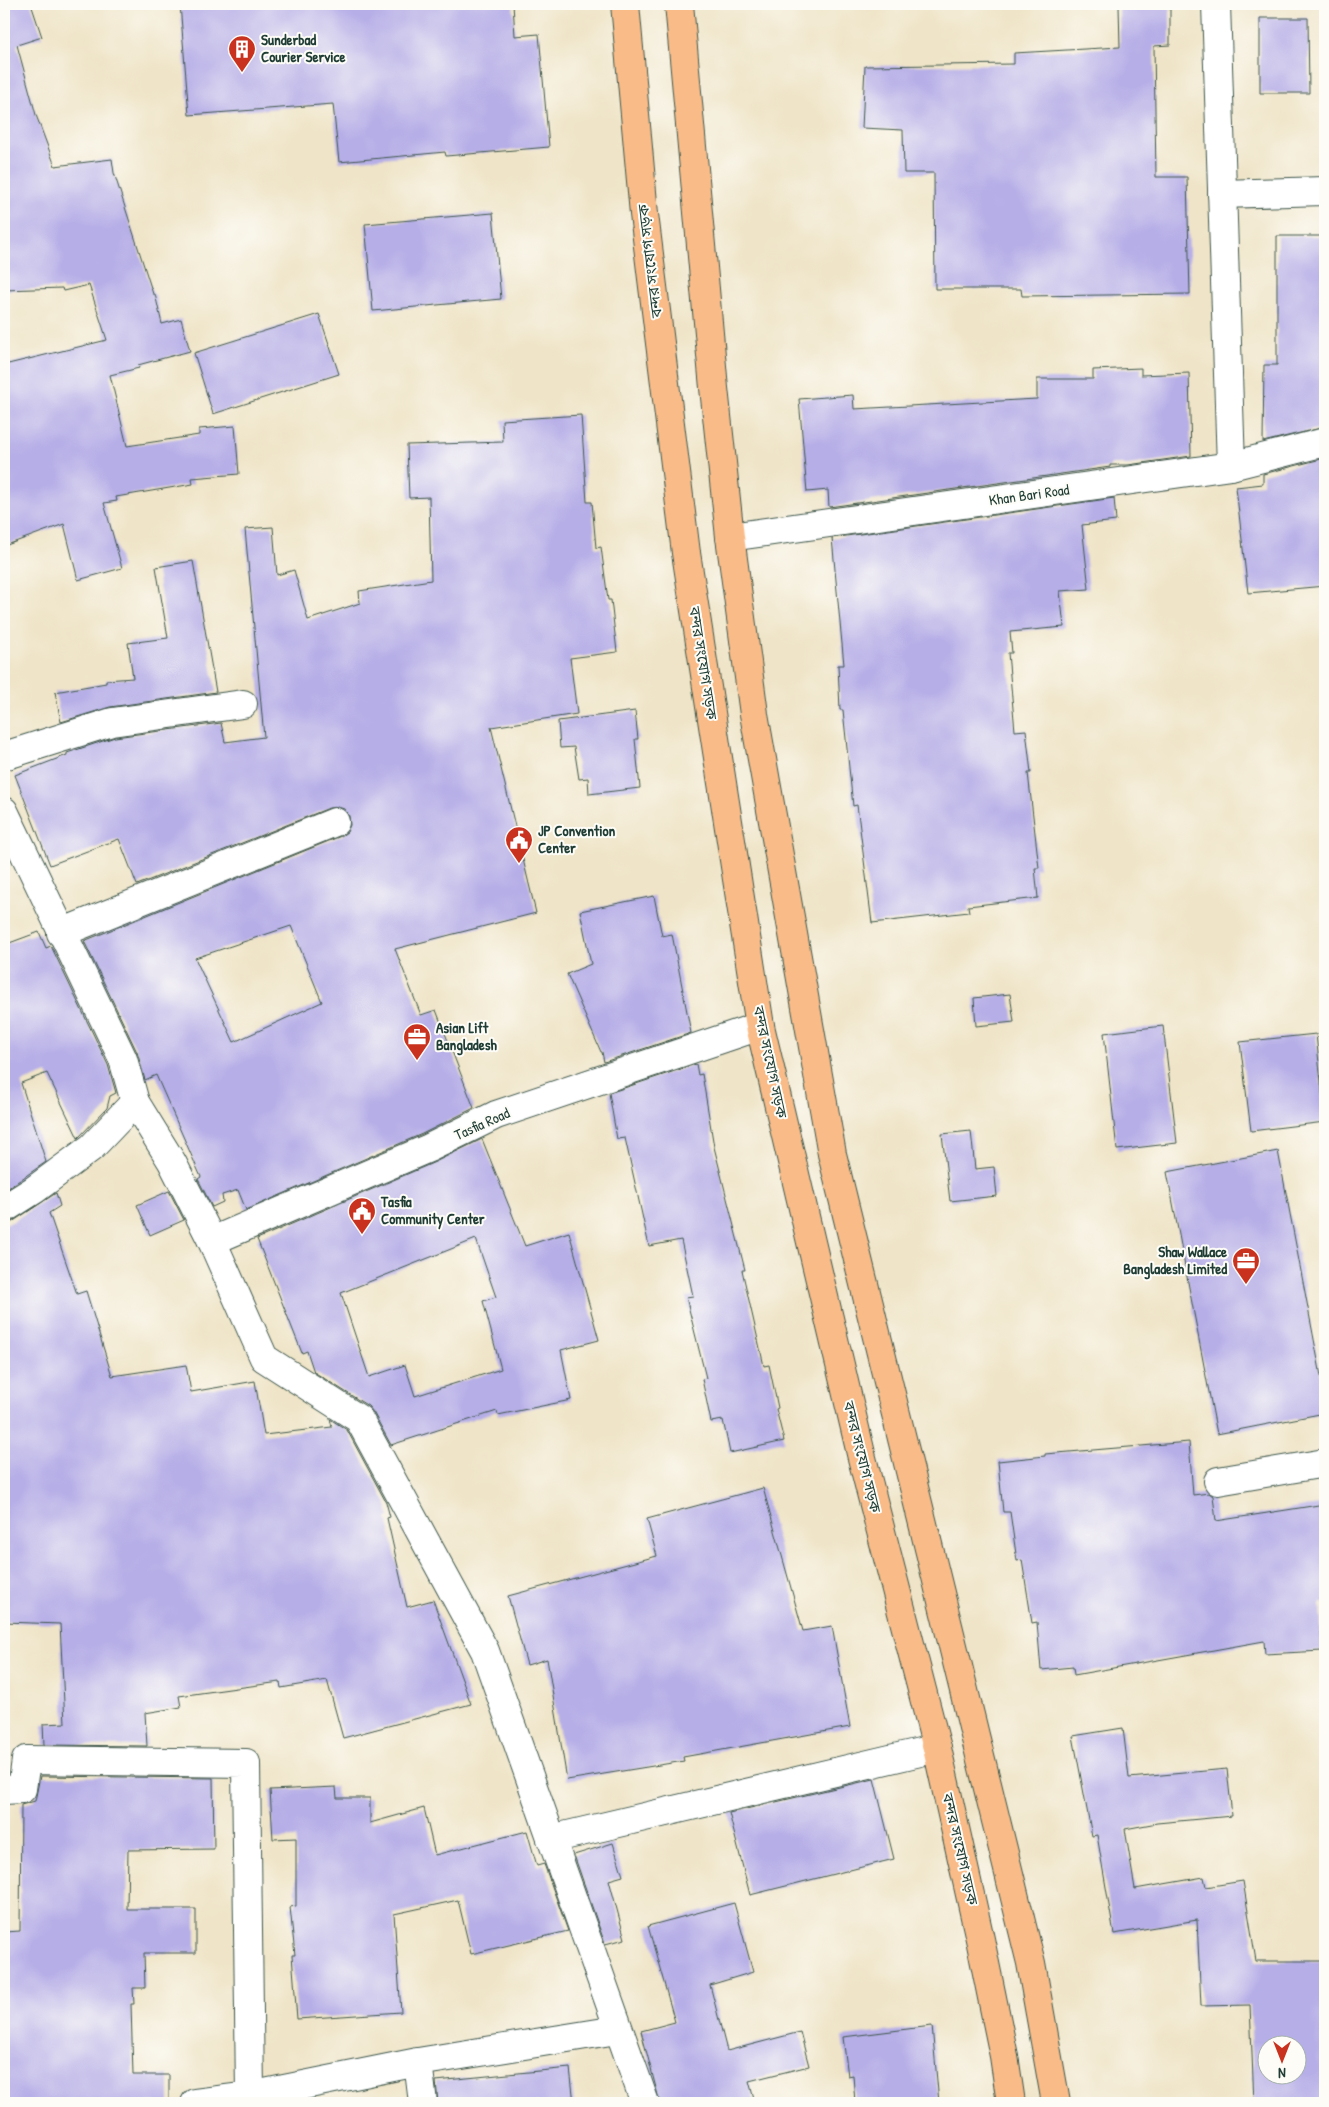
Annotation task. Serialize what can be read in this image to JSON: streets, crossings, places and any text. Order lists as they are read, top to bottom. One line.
{"streets":{"highway":["বন্দর সংযোগ সড়ক"],"street":["Khan Bari Road","Tasfia Road"]},"crossings":[["বন্দর সংযোগ সড়ক","Tasfia Road"]],"places":{"building":["Sunderbad Courier Service"],"public building":["JP Convention Center","Tasfia Community Center"],"office":["Asian Lift Bangladesh","Shaw Wallace Bangladesh Limited"]},"north":"bottom"}
